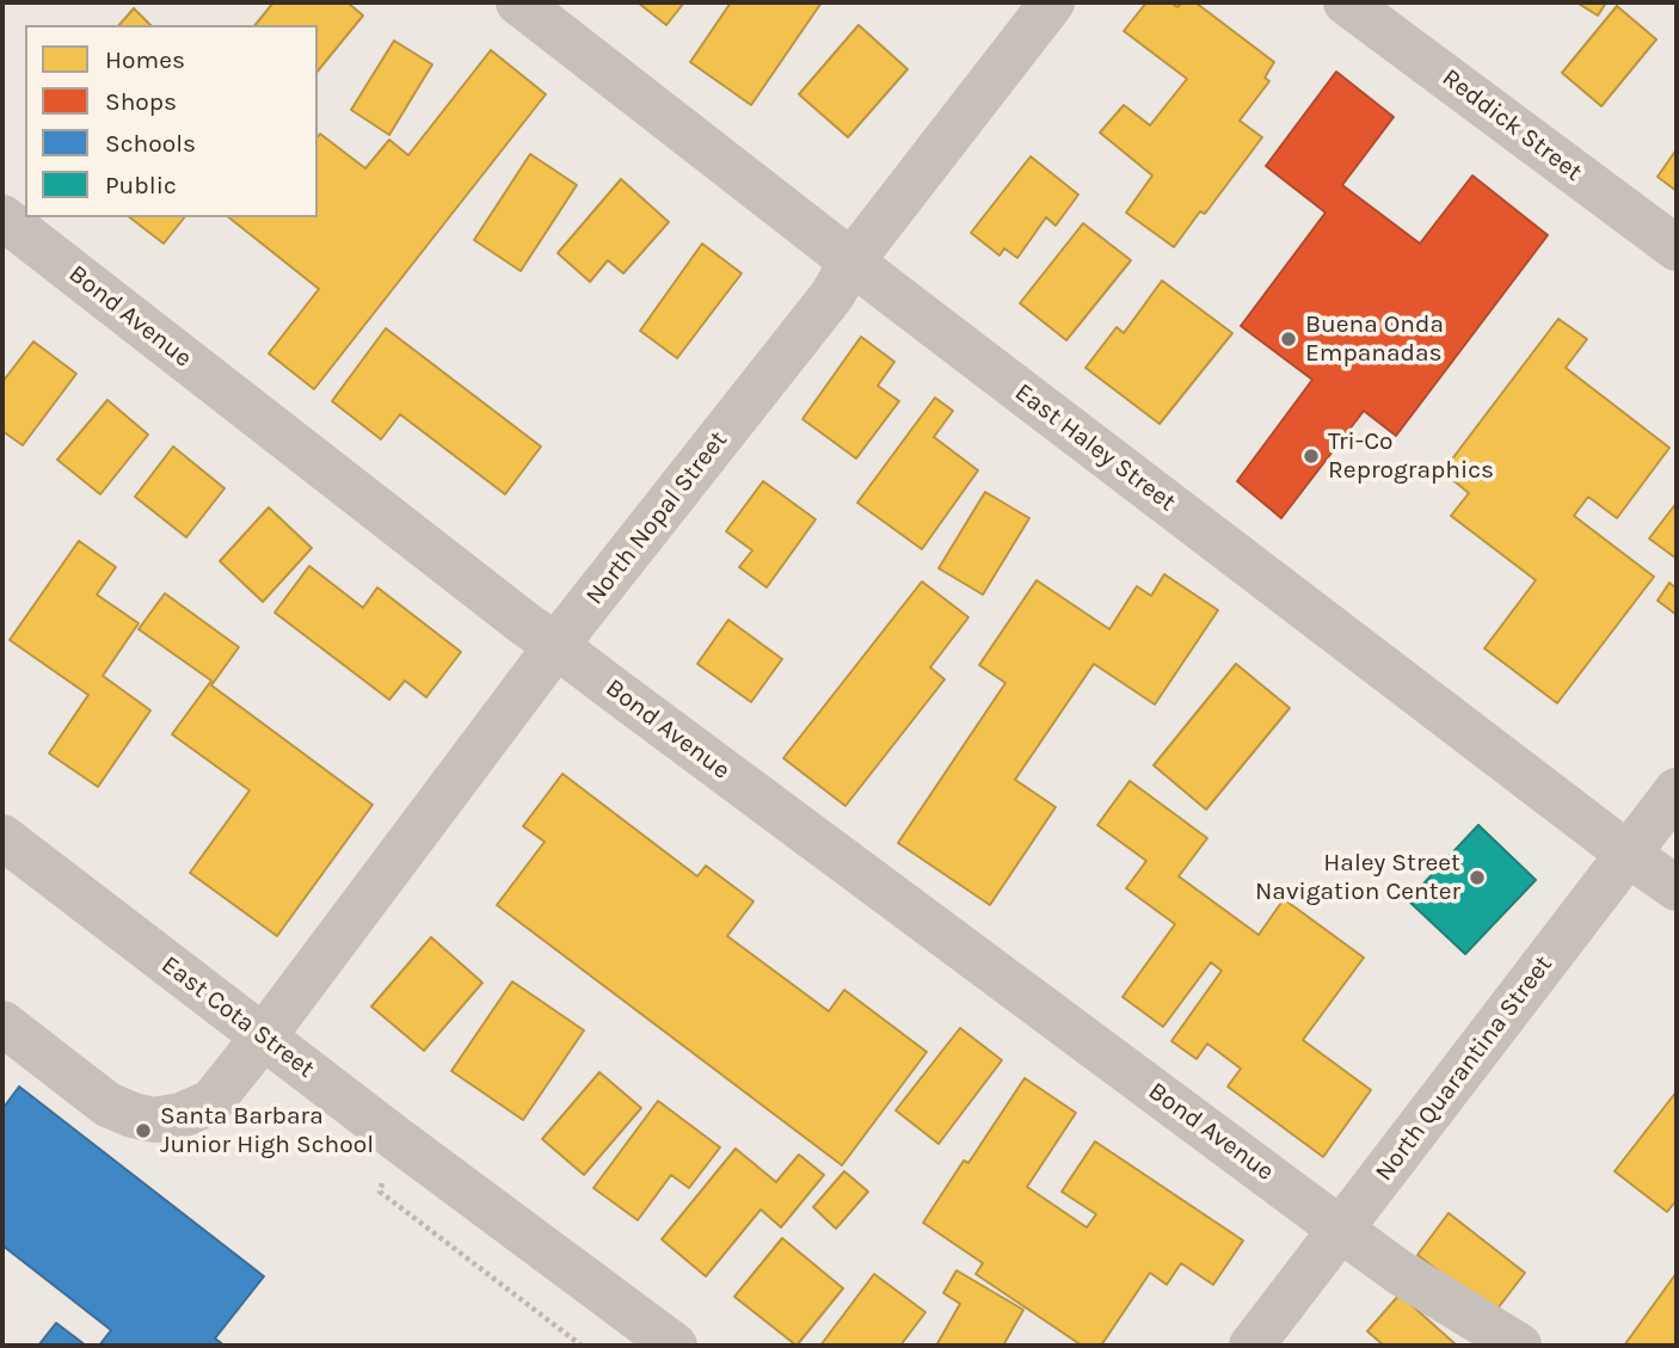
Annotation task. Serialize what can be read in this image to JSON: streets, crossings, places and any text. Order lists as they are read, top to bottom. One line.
{"streets":{"street":["Reddick Street","Bond Avenue","East Haley Street","North Nopal Street","East Cota Street","North Quarantina Street"]},"crossings":[["Bond Avenue","North Nopal Street"],["Bond Avenue","North Quarantina Street"],["East Haley Street","North Nopal Street"],["East Haley Street","North Quarantina Street"],["North Nopal Street","East Cota Street"]],"places":["Buena Onda Empanadas","Tri-Co Reprographics","Haley Street Navigation Center","Santa Barbara Junior High School"],"legend":["Homes","Shops","Schools","Public"]}
